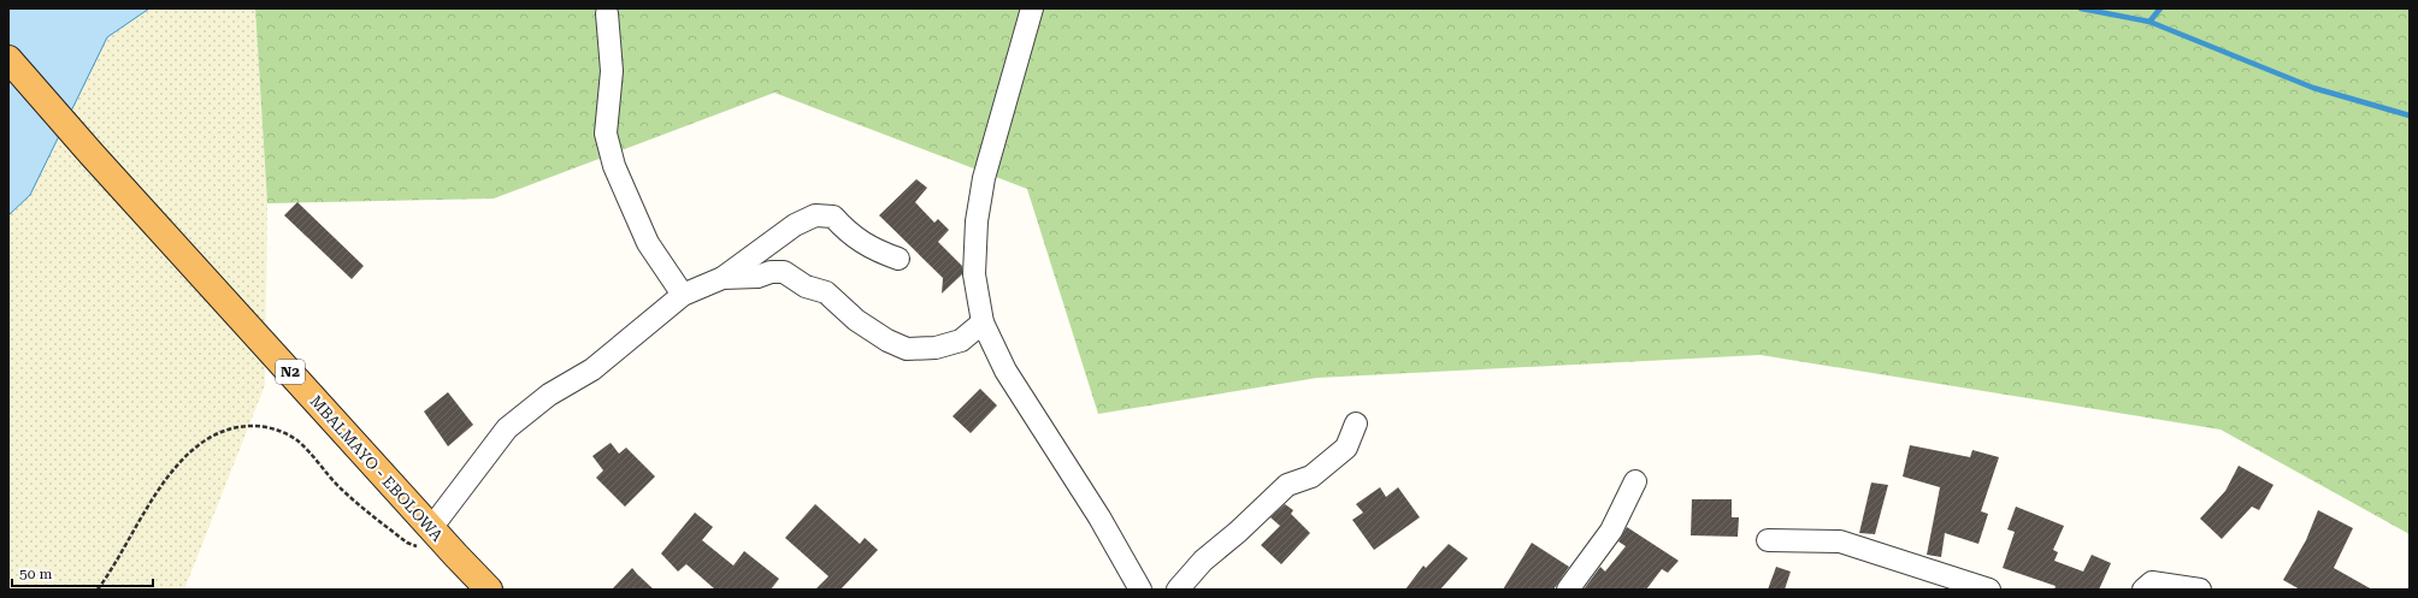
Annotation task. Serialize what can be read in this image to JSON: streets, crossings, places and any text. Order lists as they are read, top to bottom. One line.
{"streets":{"highway":["N2","MBALMAYO - EBOLOWA"]},"scale_bar":"50 m"}
